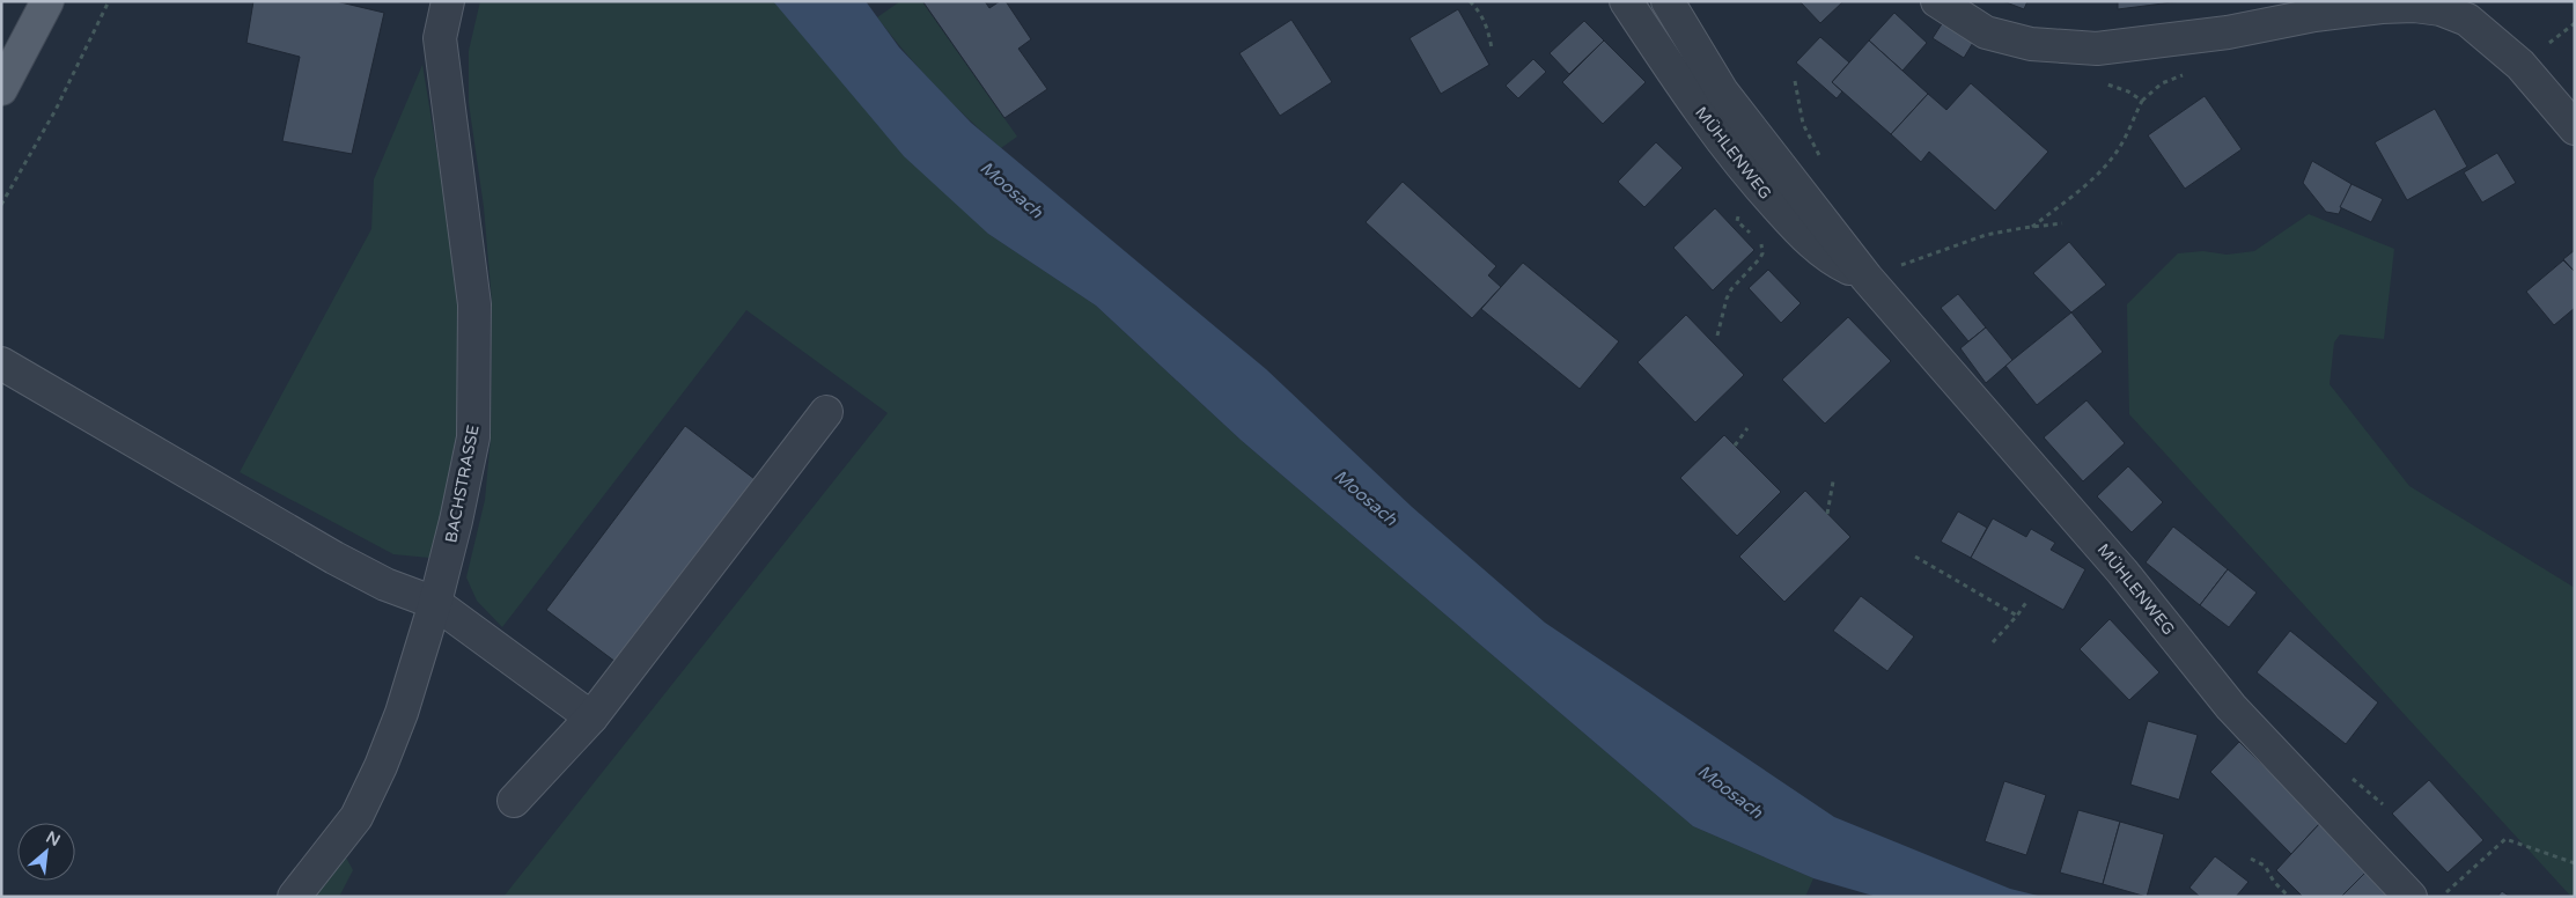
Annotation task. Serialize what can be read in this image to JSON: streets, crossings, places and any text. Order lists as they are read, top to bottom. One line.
{"streets":{"street":["MÜHLENWEG","BACHSTRASSE"]},"water":["Moosach"],"north":"top right"}
